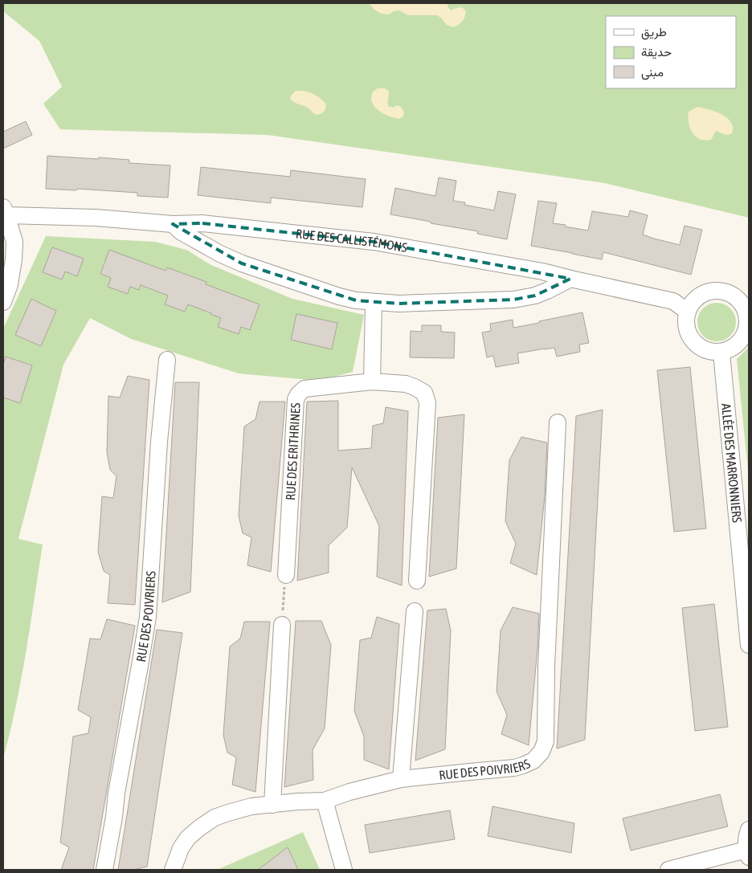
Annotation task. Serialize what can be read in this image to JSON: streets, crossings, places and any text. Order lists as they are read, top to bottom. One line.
{"streets":{"street":["RUE DES CALLISTÉMONS","RUE DES ERITHRINES","ALLÉE DES MARRONNIERS","RUE DES POIVRIERS"]},"crossings":[["RUE DES CALLISTÉMONS","ALLÉE DES MARRONNIERS"]],"legend":["طريق","حديقة","مبنى"]}
